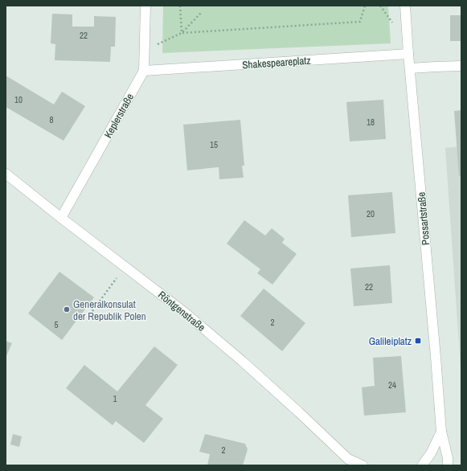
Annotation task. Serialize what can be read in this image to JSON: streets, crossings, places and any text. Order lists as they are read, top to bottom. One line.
{"streets":{"street":["Shakespeareplatz","Keplerstraße","Possartstraße","Röntgenstraße"]},"crossings":[["Shakespeareplatz","Keplerstraße"],["Shakespeareplatz","Possartstraße"],["Keplerstraße","Röntgenstraße"]],"places":{"other":["Generalkonsulat der Republik Polen"],"transit":["Galileiplatz"]},"house_numbers":["22","10","8","18","15","20","22","2","5","24","1","2"]}
